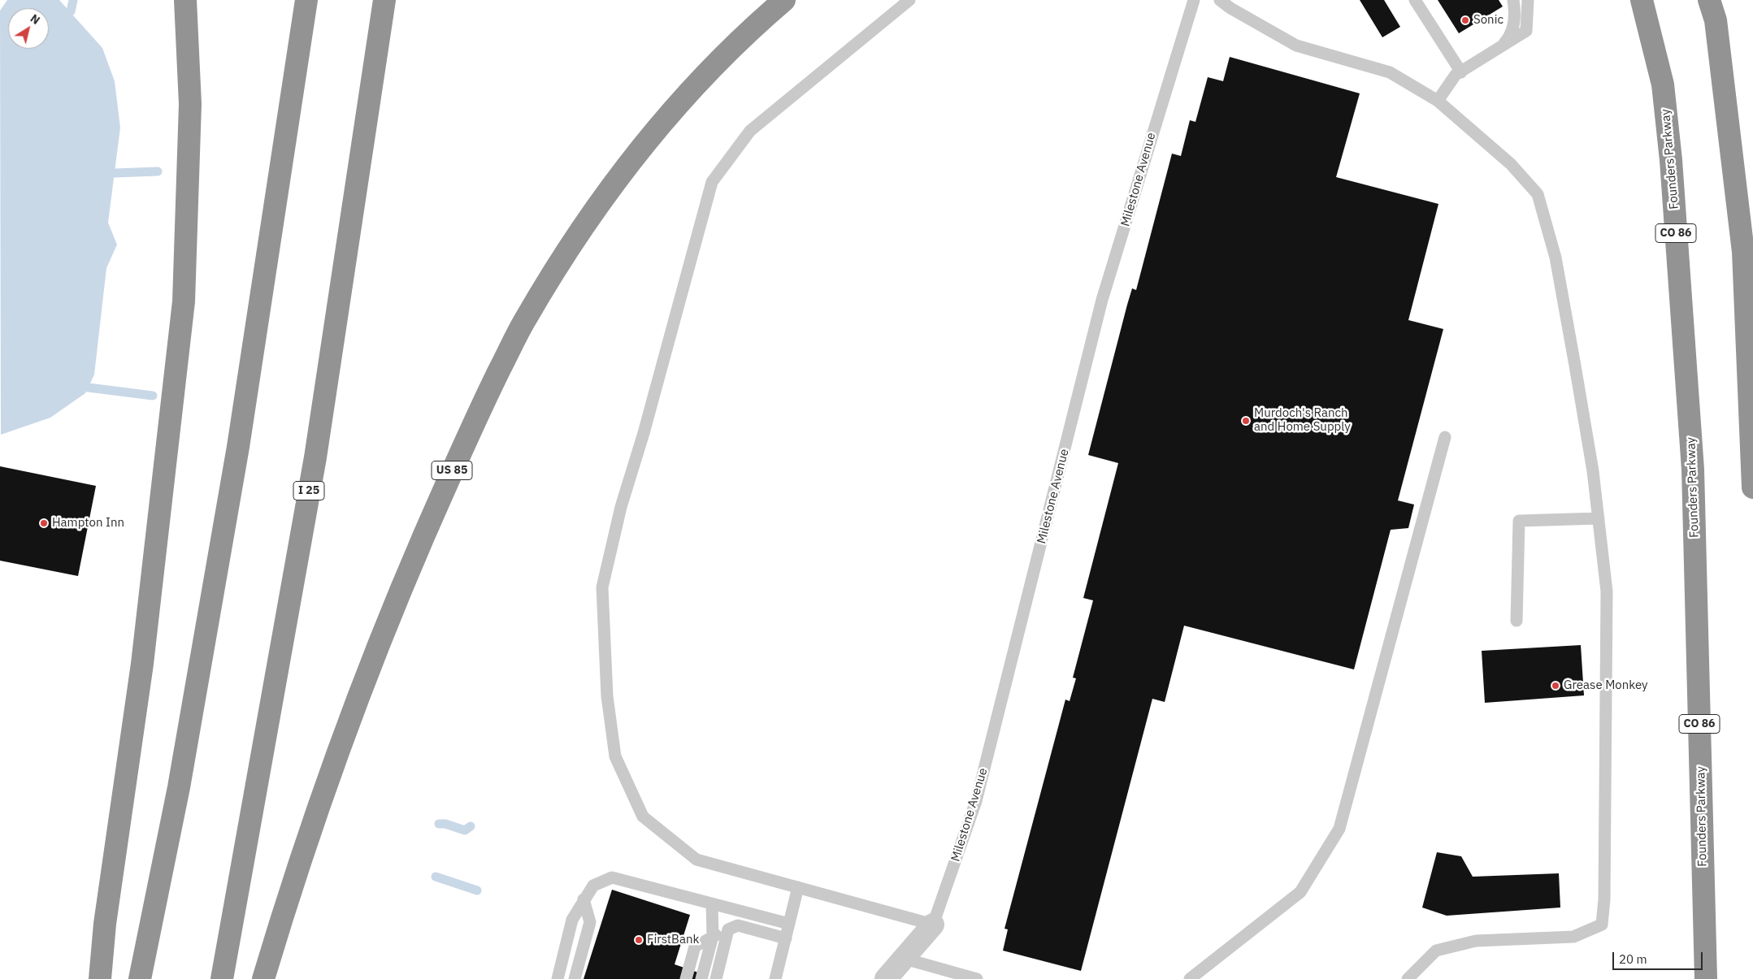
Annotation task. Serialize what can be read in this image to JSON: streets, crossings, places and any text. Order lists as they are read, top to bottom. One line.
{"streets":{"highway":["Founders Parkway","CO 86","US 85","I 25"],"street":["Milestone Avenue"]},"places":["Sonic","Murdoch's Ranch and Home Supply","Hampton Inn","Grease Monkey","FirstBank"],"scale_bar":"20 m","north":"top right"}
